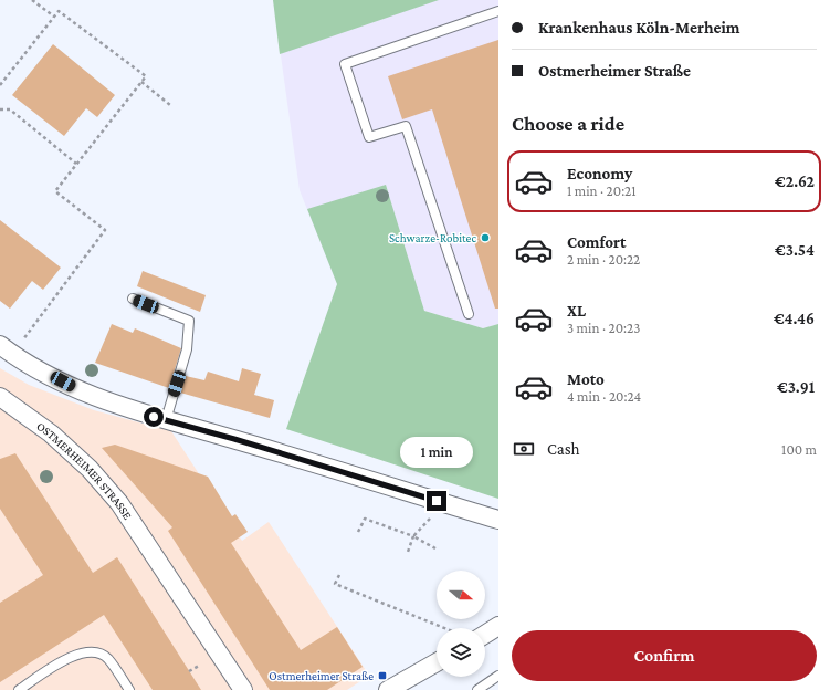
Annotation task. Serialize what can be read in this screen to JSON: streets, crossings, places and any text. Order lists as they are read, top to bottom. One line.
{"streets":{"street":["OSTMERHEIMER STRASSE"]},"places":{"other":["Schwarze-Robitec"],"transit":["Ostmerheimer Straße"]},"north":"right","page":{"banner":["Krankenhaus Köln-Merheim","Ostmerheimer Straße"],"heading":"Choose a ride","list":[{"name":"Economy","note":"1 min · 20:21","value":"€2.62"},{"name":"Comfort","note":"2 min · 20:22","value":"€3.54"},{"name":"XL","note":"3 min · 20:23","value":"€4.46"},{"name":"Moto","note":"4 min · 20:24","value":"€3.91"}],"pay":["Cash","100 m"],"bubble":"1 min","buttons":"Confirm"}}
